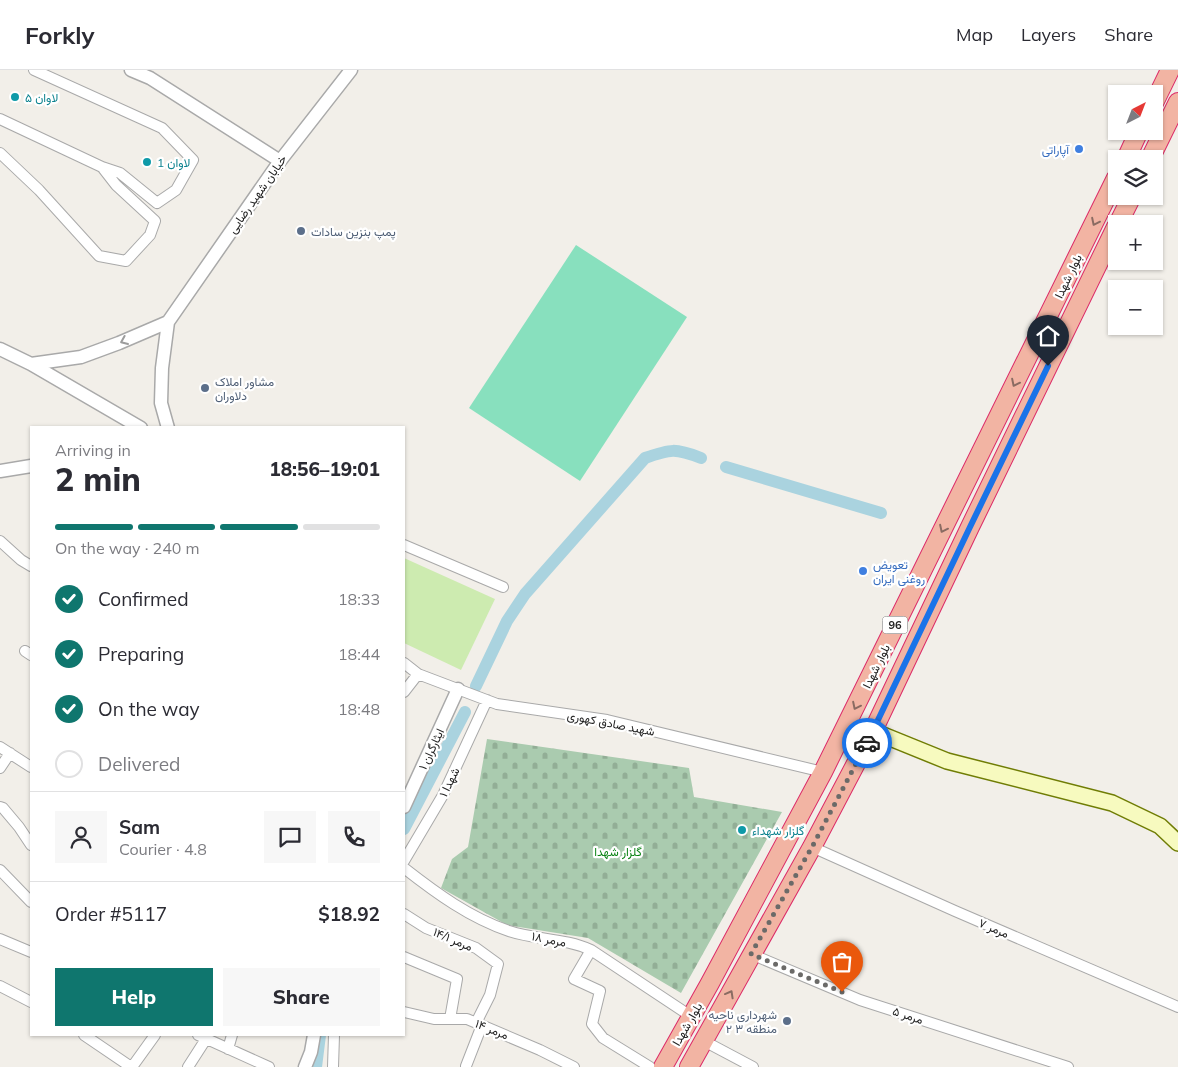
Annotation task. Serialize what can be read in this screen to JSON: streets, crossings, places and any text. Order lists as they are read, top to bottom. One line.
{"streets":{"highway":["بلوار شهدا","96"],"street":["خیابان شهید رضایی","شهید صادق کهوری","ایثارگران ۱","شهدا ۱","مرمر ۷","مرمر ۱۴/۱","مرمر ۱۸","مرمر ۵","مرمر ۱۴"]},"crossings":[["بلوار شهدا","شهید صادق کهوری"],["بلوار شهدا","مرمر ۷"],["بلوار شهدا","مرمر ۱۸"],["بلوار شهدا","مرمر ۵"],["شهید صادق کهوری","ایثارگران ۱"],["شهید صادق کهوری","شهدا ۱"],["مرمر ۱۴/۱","مرمر ۱۴"]],"parks":["گلزار شهدا"],"places":["لاوان ۵","آپاراتی","لاوان 1","پمپ بنزین سادات","مشاور املاک دلاوران","تعویض روغنی ایران","گلزار شهداء","شهرداری ناحیه ۲ منطقه ۳"],"north":"top right","page":{"header":"Forkly","nav":["Map","Layers","Share"],"map_buttons":["+","−"],"heading":["2 min","Arriving in","18:56–19:01"],"panel":["Sam","Courier · 4.8","Order #5117","$18.92"],"bar":"On the way · 240 m","list":[["Confirmed","18:33"],["Preparing","18:44"],["On the way","18:48"],"Delivered"],"buttons":["Help","Share"]}}
